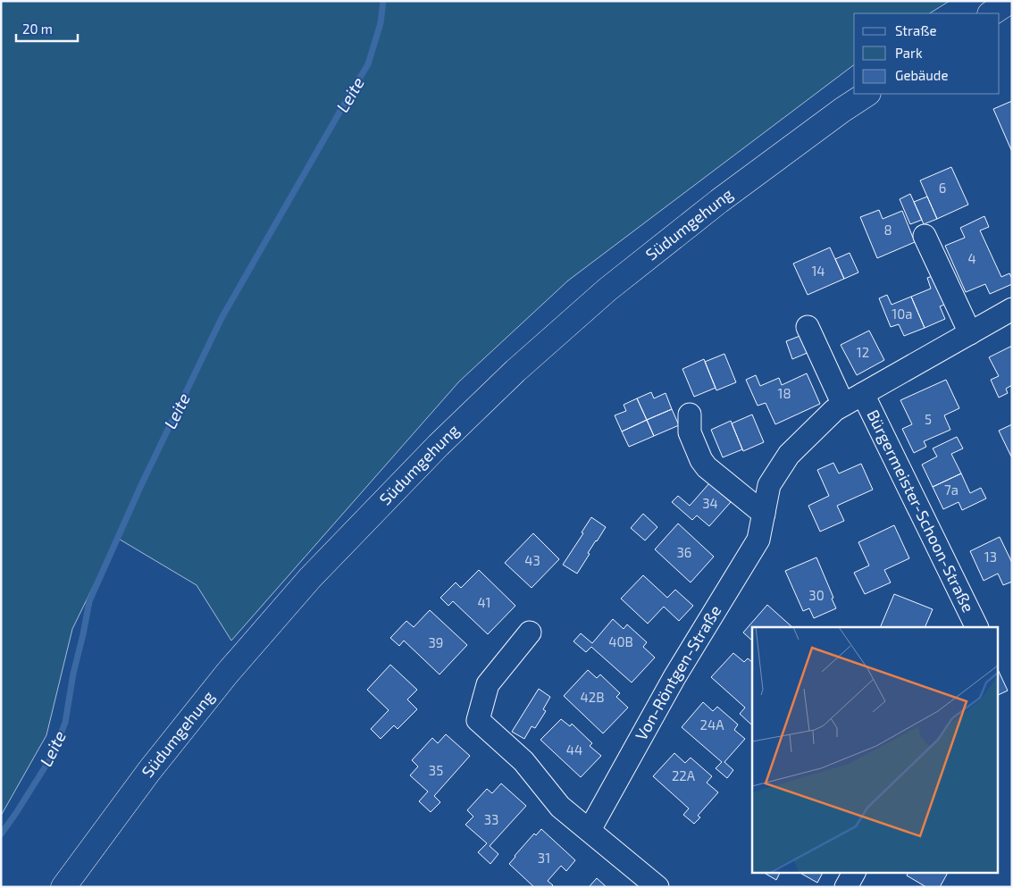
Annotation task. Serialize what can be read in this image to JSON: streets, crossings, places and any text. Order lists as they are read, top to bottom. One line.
{"streets":{"main road":["Südumgehung"],"street":["Bürgermeister-Schoon-Straße","Von-Röntgen-Straße"]},"crossings":[["Bürgermeister-Schoon-Straße","Von-Röntgen-Straße"]],"water":["Leite"],"house_numbers":["6","8","4","14","10a","12","18","5","7a","34","36","13","43","30","41","40B","39","42B","24A","44","35","22A","33","31"],"legend":["Straße","Park","Gebäude"],"scale_bar":"20 m"}
